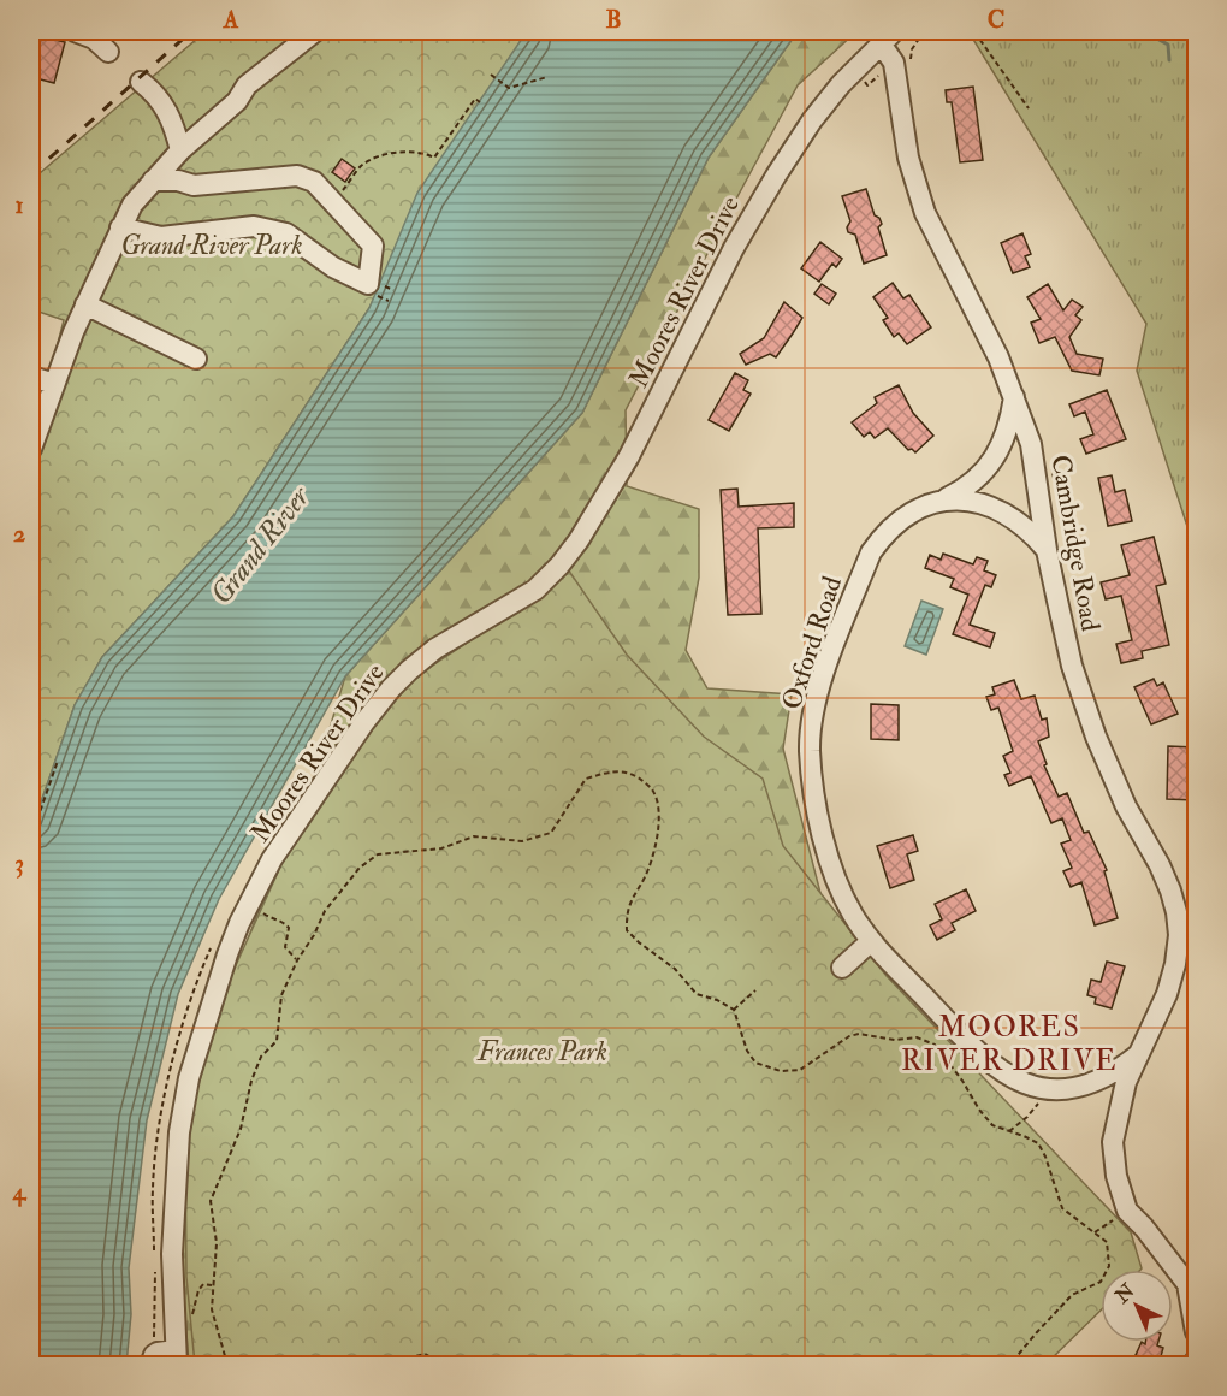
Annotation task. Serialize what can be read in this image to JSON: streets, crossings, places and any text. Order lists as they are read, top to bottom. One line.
{"streets":{"street":["Moores River Drive","Cambridge Road","Oxford Road"]},"crossings":[["Moores River Drive","Cambridge Road"],["Cambridge Road","Oxford Road"]],"districts":["MOORES RIVER DRIVE"],"water":["Grand River"],"parks":["Grand River Park","Frances Park"],"north":"top left","grid":{"columns":["A","B","C"],"rows":["1","2","3","4"]}}
